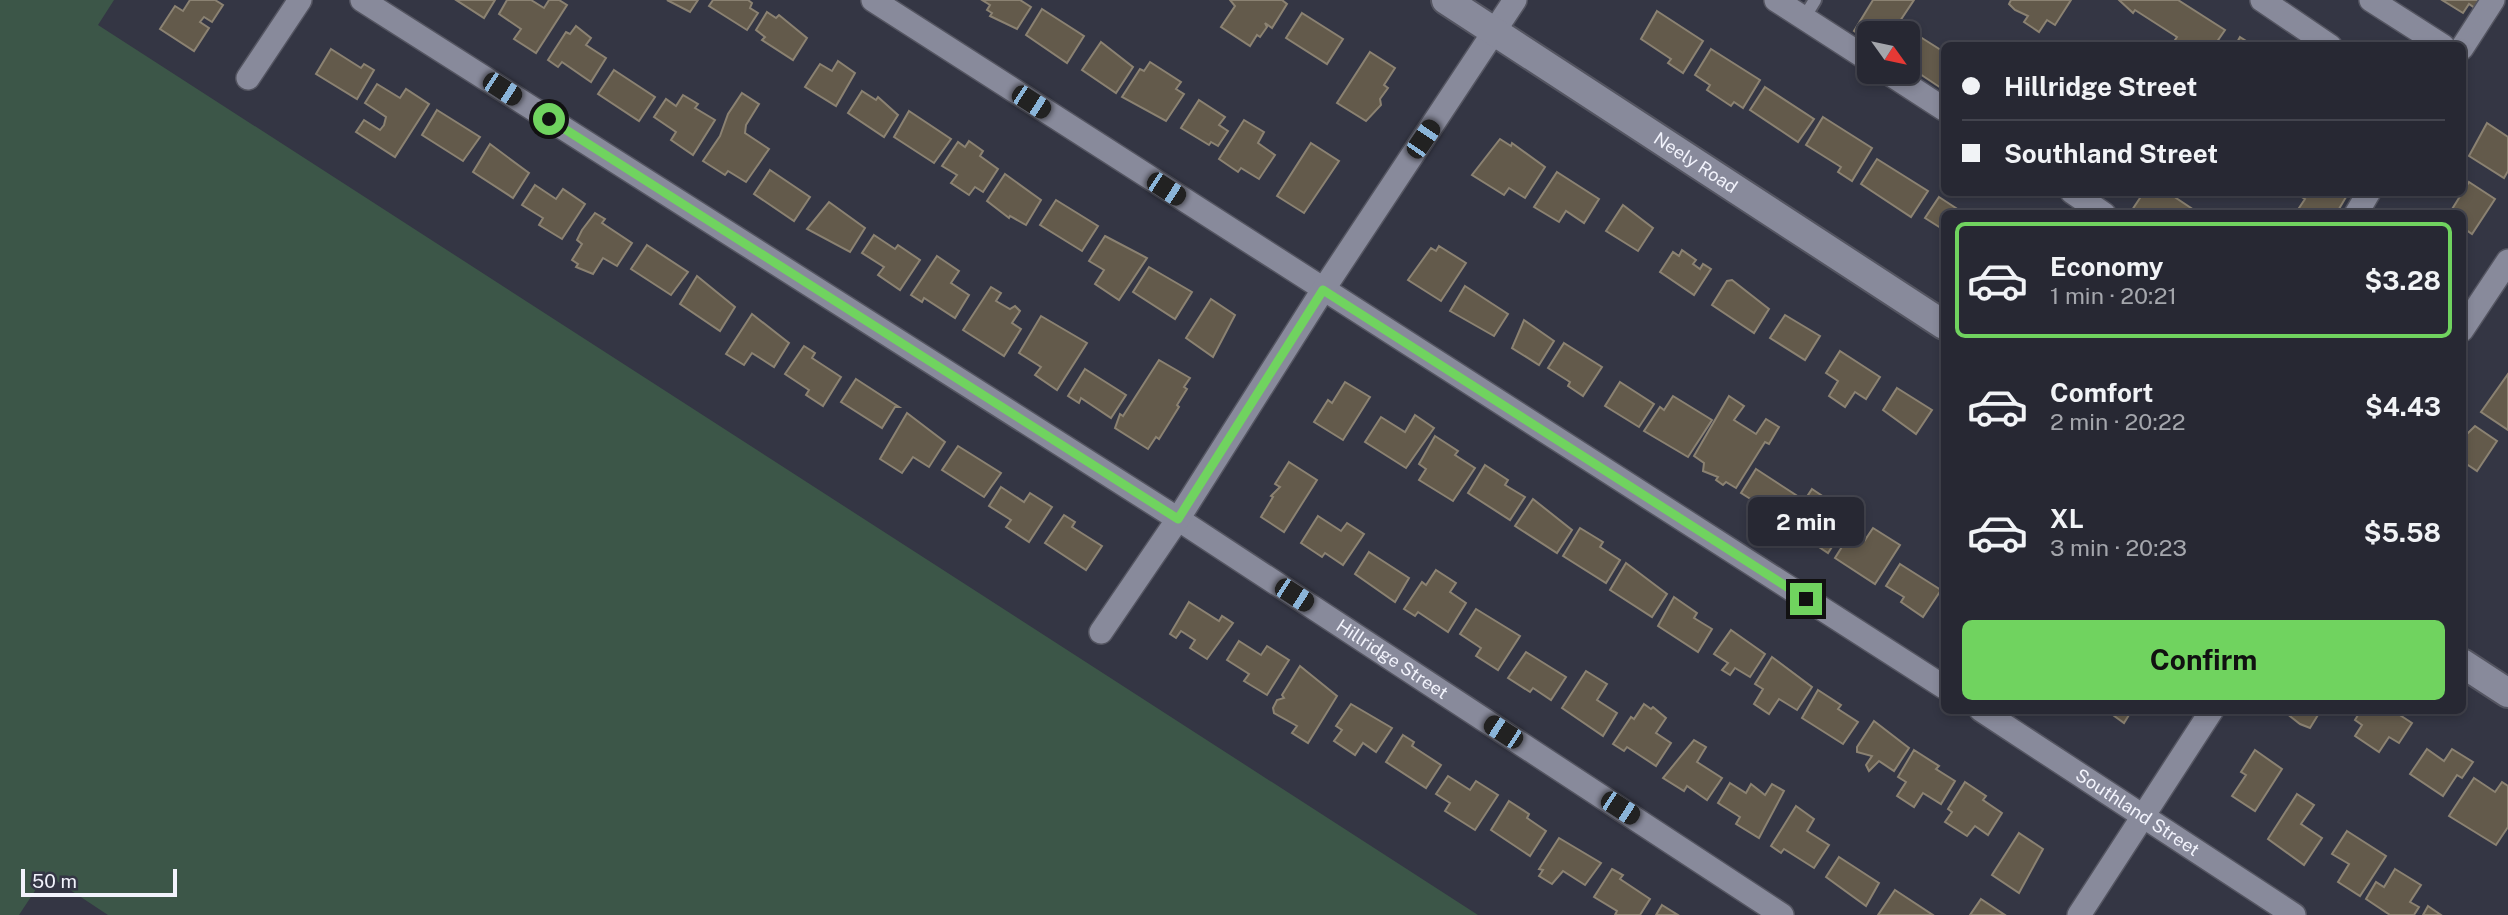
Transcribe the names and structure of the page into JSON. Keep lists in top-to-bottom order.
{
  "streets": {
    "street": ["Neely Road", "Hillridge Street", "Southland Street"]
  },
  "scale_bar": "50 m",
  "north": "bottom right",
  "page": {
    "banner": ["Hillridge Street", "Southland Street"],
    "list": [
      {
        "name": "Economy",
        "note": "1 min · 20:21",
        "value": "$3.28"
      },
      {
        "name": "Comfort",
        "note": "2 min · 20:22",
        "value": "$4.43"
      },
      {
        "name": "XL",
        "note": "3 min · 20:23",
        "value": "$5.58"
      }
    ],
    "bubble": "2 min",
    "buttons": "Confirm",
    "scale": "50 m"
  }
}
